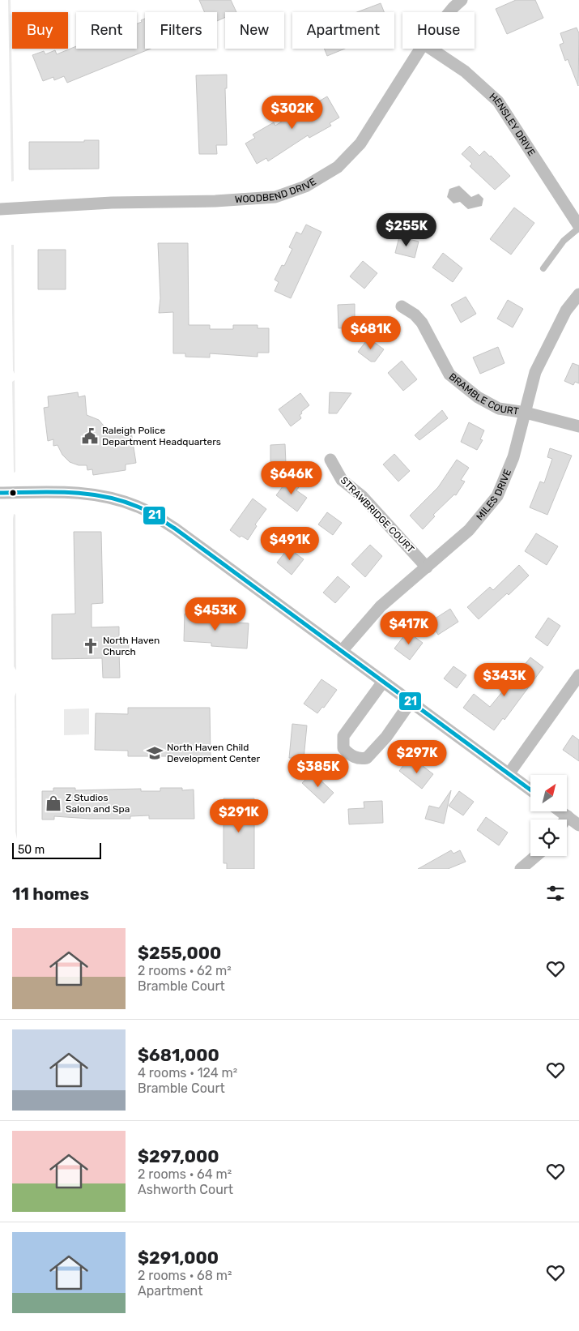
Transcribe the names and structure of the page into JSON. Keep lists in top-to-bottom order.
{
  "streets": {
    "street": [
      "HENSLEY DRIVE",
      "WOODBEND DRIVE",
      "BRAMBLE COURT",
      "MILES DRIVE",
      "STRAWBRIDGE COURT"
    ]
  },
  "crossings": [
    ["BRAMBLE COURT", "MILES DRIVE"],
    ["MILES DRIVE", "STRAWBRIDGE COURT"]
  ],
  "places": {
    "public building": ["Raleigh Police Department Headquarters"],
    "church": ["North Haven Church"],
    "school or university": ["North Haven Child Development Center"],
    "shop": ["Z Studios Salon and Spa"]
  },
  "lines": ["transit line 21"],
  "scale_bar": "50 m",
  "north": "top right",
  "page": {
    "chip": [
      "Buy",
      "Rent",
      "Filters",
      "New",
      "Apartment",
      "House"
    ],
    "price": [
      "$302K",
      "$255K",
      "$681K",
      "$646K",
      "$491K",
      "$453K",
      "$417K",
      "$343K",
      "$297K",
      "$385K",
      "$291K"
    ],
    "scale": "50 m",
    "heading": "11 homes",
    "list": [
      {
        "name": "$255,000",
        "note": "2 rooms · 62 m² · Bramble Court"
      },
      {
        "name": "$681,000",
        "note": "4 rooms · 124 m² · Bramble Court"
      },
      {
        "name": "$297,000",
        "note": "2 rooms · 64 m² · Ashworth Court"
      },
      {
        "name": "$291,000",
        "note": "2 rooms · 68 m² · Apartment"
      }
    ]
  }
}
